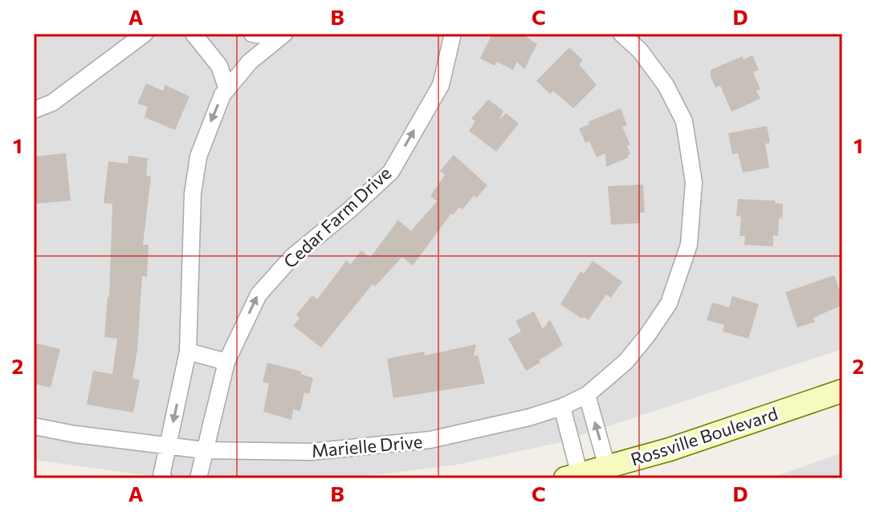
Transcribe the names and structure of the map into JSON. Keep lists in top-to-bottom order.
{
  "streets": {
    "main road": ["Rossville Boulevard"],
    "street": ["Cedar Farm Drive", "Marielle Drive"]
  },
  "crossings": [
    ["Cedar Farm Drive", "Marielle Drive"]
  ],
  "one_way": ["Cedar Farm Drive"],
  "grid": {
    "columns": [
      "A",
      "B",
      "C",
      "D"
    ],
    "rows": ["1", "2"]
  }
}
